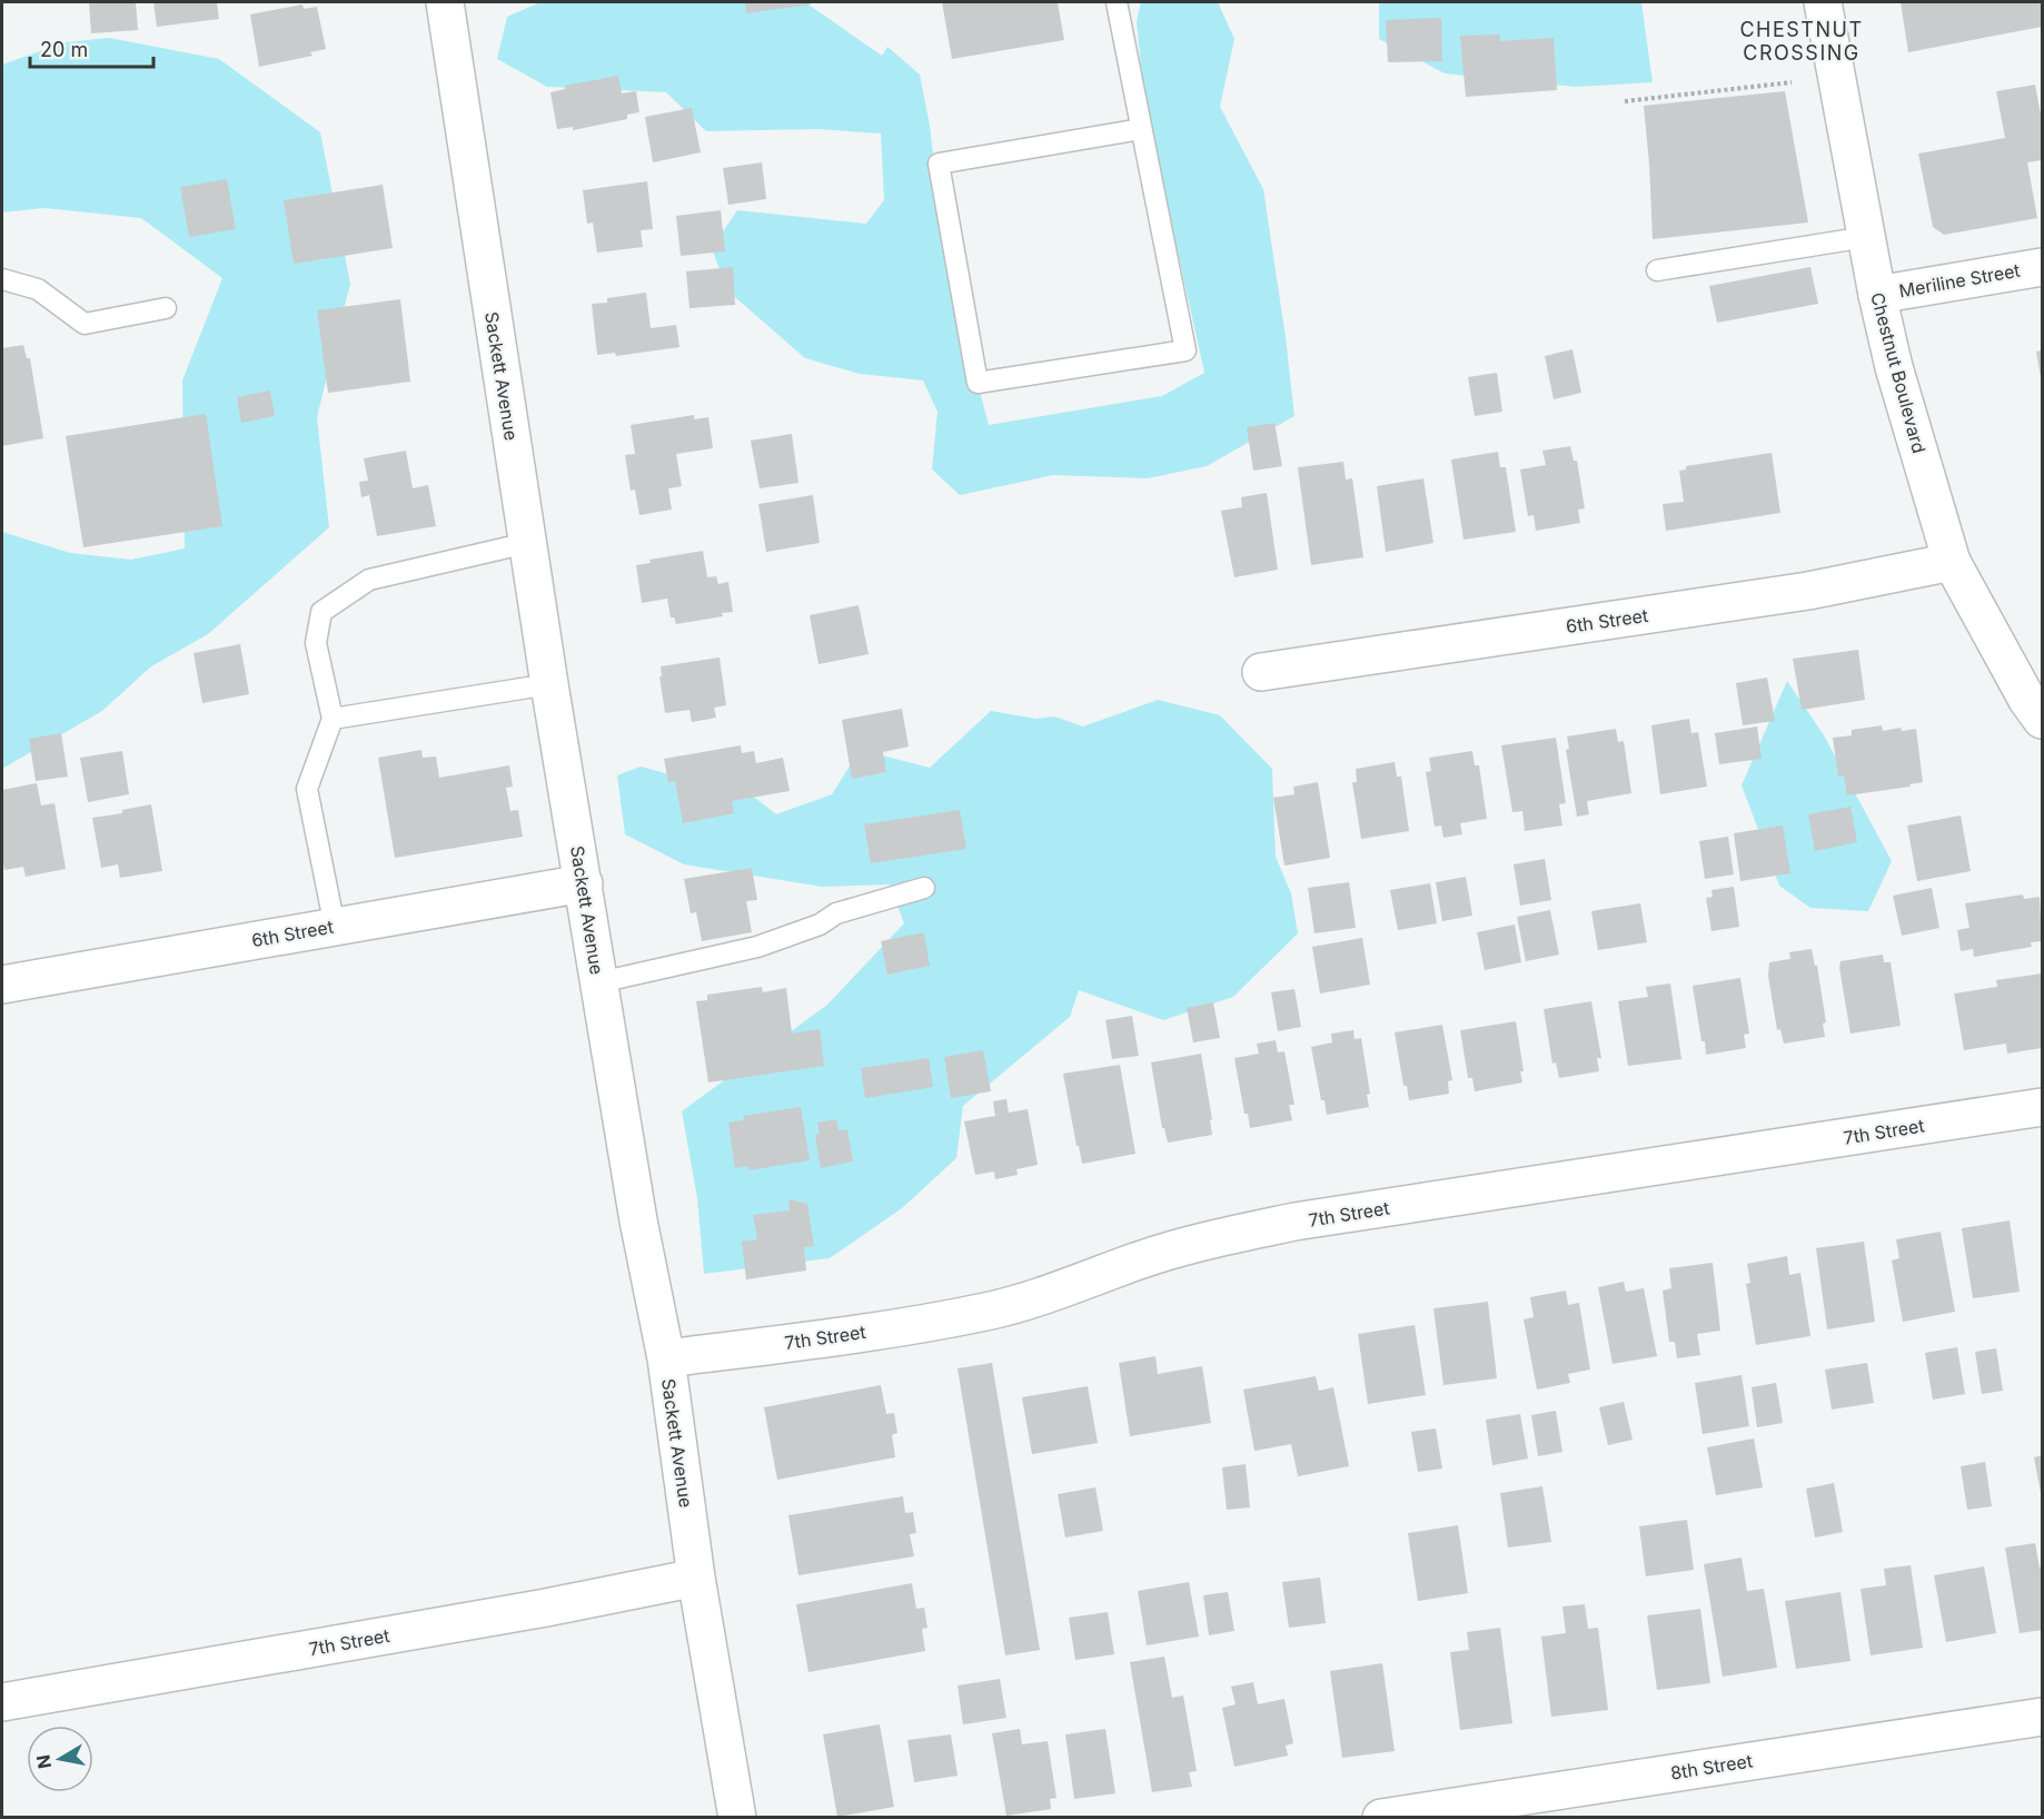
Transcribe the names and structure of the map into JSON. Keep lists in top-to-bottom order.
{
  "streets": {
    "street": [
      "Meriline Street",
      "Chestnut Boulevard",
      "Sackett Avenue",
      "6th Street",
      "7th Street",
      "8th Street"
    ]
  },
  "crossings": [
    ["Meriline Street", "Chestnut Boulevard"],
    ["Chestnut Boulevard", "6th Street"],
    ["Sackett Avenue", "6th Street"],
    ["Sackett Avenue", "7th Street"]
  ],
  "districts": ["CHESTNUT CROSSING"],
  "scale_bar": "20 m",
  "north": "left"
}
